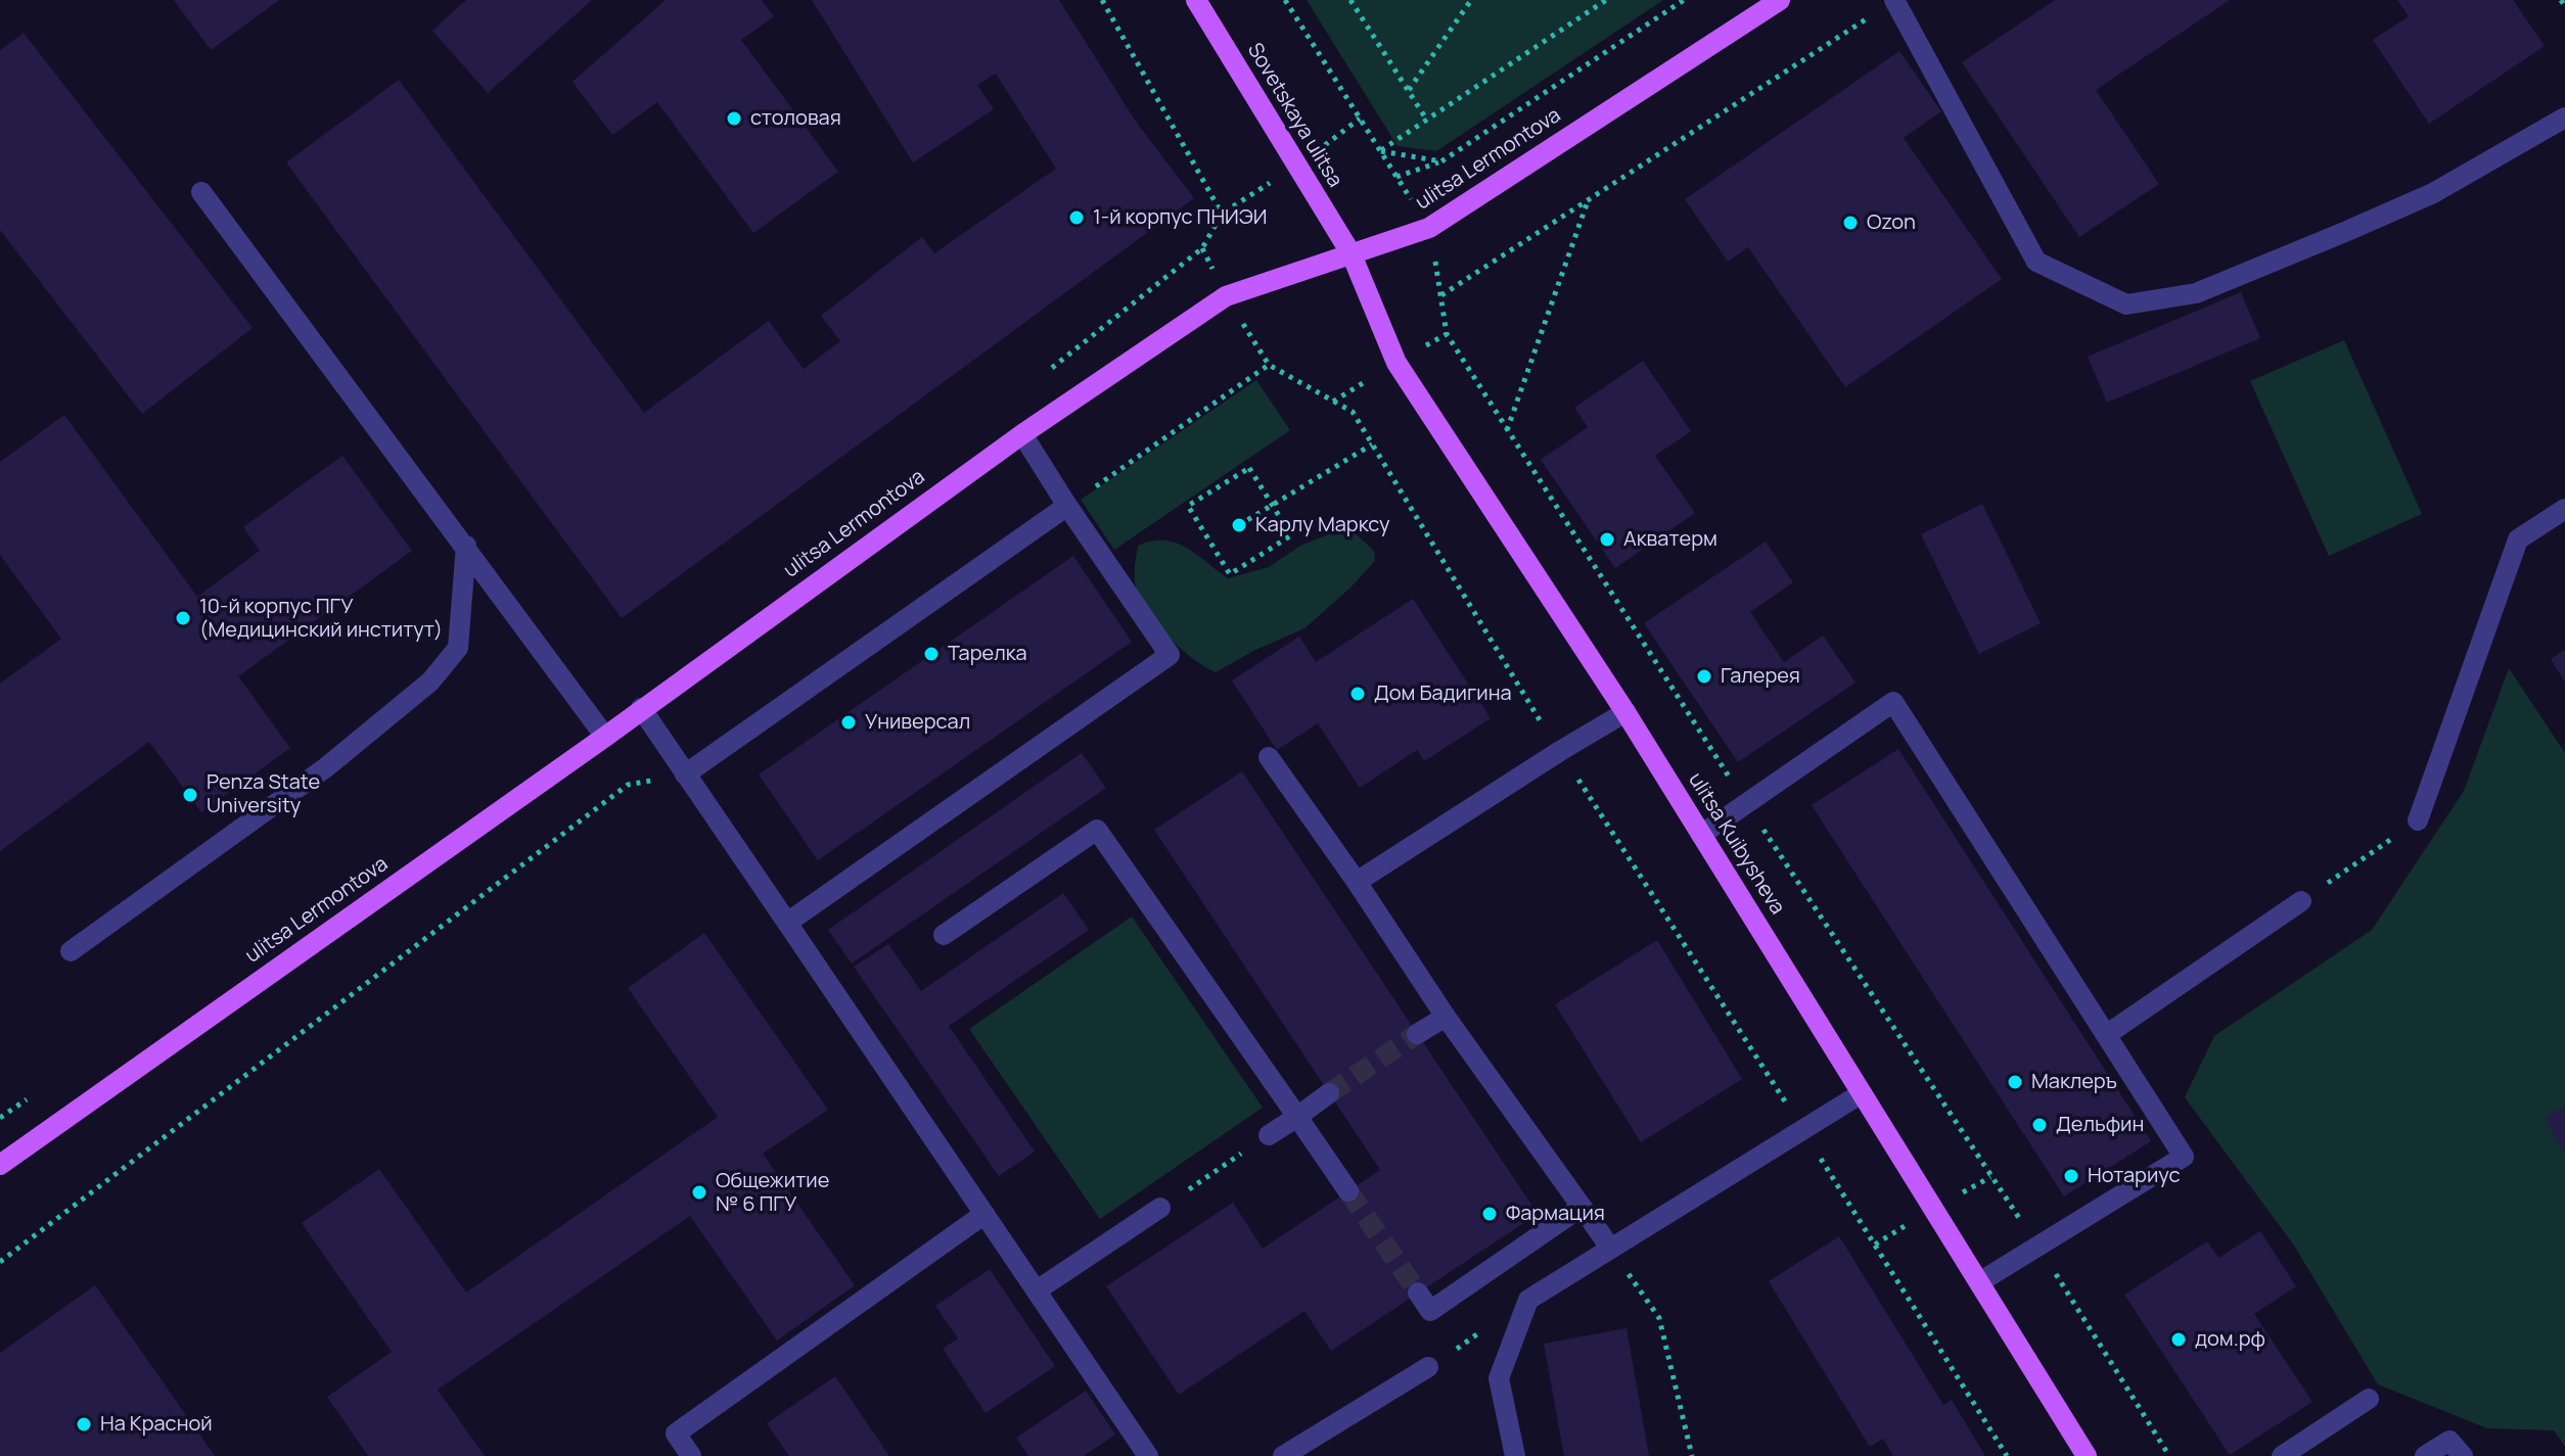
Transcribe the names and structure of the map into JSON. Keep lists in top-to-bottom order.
{
  "streets": {
    "main road": ["Sovetskaya ulitsa", "ulitsa Lermontova", "ulitsa Kuibysheva"]
  },
  "crossings": [
    ["Sovetskaya ulitsa", "ulitsa Lermontova"],
    ["Sovetskaya ulitsa", "ulitsa Kuibysheva"],
    ["ulitsa Lermontova", "ulitsa Kuibysheva"]
  ],
  "places": [
    "столовая",
    "1-й корпус ПНИЭИ",
    "Ozon",
    "Карлу Марксу",
    "Акватерм",
    "10-й корпус ПГУ (Медицинский институт)",
    "Тарелка",
    "Галерея",
    "Дом Бадигина",
    "Универсал",
    "Penza State University",
    "Маклеръ",
    "Дельфин",
    "Нотариус",
    "Общежитие № 6 ПГУ",
    "Фармация",
    "дом.рф",
    "На Красной"
  ]
}
